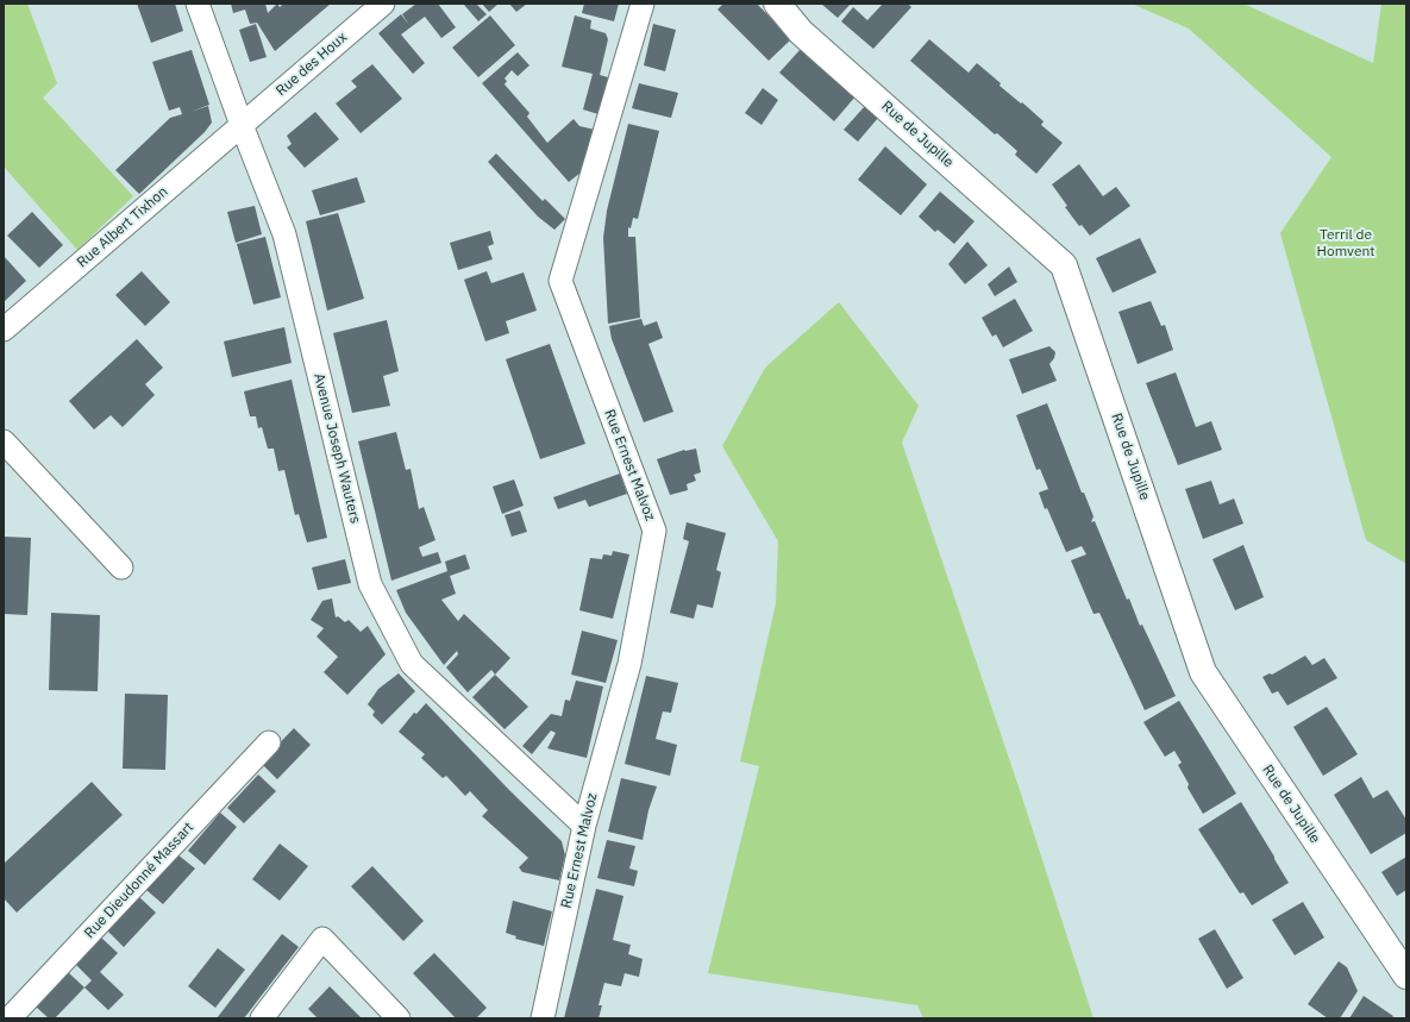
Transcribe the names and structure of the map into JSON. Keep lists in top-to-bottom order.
{
  "streets": {
    "street": [
      "Rue des Houx",
      "Rue de Jupille",
      "Rue Albert Tixhon",
      "Avenue Joseph Wauters",
      "Rue Ernest Malvoz",
      "Rue Dieudonné Massart"
    ]
  },
  "crossings": [
    ["Rue des Houx", "Rue Albert Tixhon"],
    ["Rue des Houx", "Avenue Joseph Wauters"],
    ["Rue Albert Tixhon", "Avenue Joseph Wauters"],
    ["Avenue Joseph Wauters", "Rue Ernest Malvoz"]
  ],
  "parks": ["Terril de Homvent"]
}
